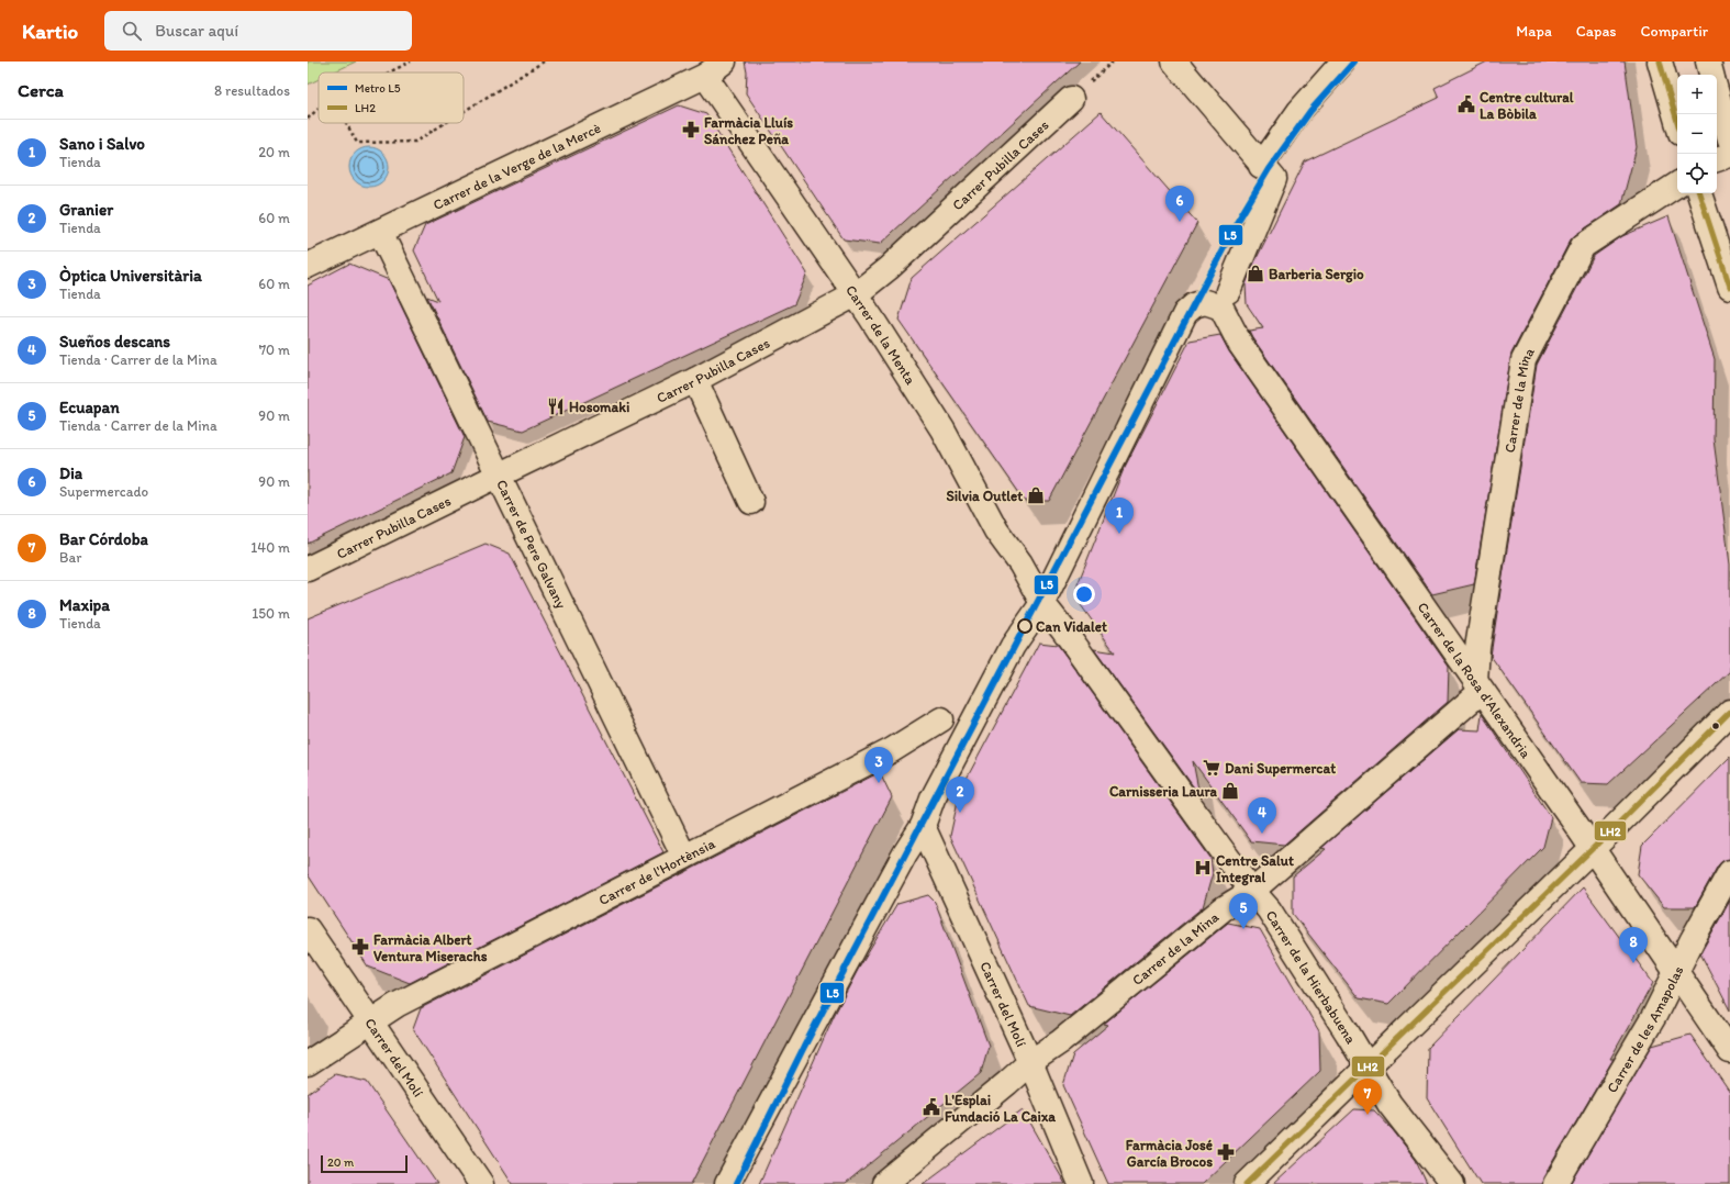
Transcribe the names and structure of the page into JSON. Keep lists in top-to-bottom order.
{
  "streets": {
    "street": [
      "Carrer Pubilla Cases",
      "Carrer de la Verge de la Mercè",
      "Carrer de la Menta",
      "Carrer de la Mina",
      "Carrer de Pere Galvany",
      "Carrer de la Rosa d'Alexandria",
      "Carrer de l'Hortènsia",
      "Carrer de la Hierbabuena",
      "Carrer del Molí",
      "Carrer de les Amapolas"
    ]
  },
  "crossings": [
    ["Carrer Pubilla Cases", "Carrer de la Menta"],
    ["Carrer Pubilla Cases", "Carrer de Pere Galvany"],
    ["Carrer de la Verge de la Mercè", "Carrer de la Menta"],
    ["Carrer de la Verge de la Mercè", "Carrer de Pere Galvany"],
    ["Carrer de la Menta", "Carrer de la Hierbabuena"],
    ["Carrer de la Mina", "Carrer de la Rosa d'Alexandria"],
    ["Carrer de la Mina", "Carrer de la Hierbabuena"],
    ["Carrer de la Mina", "Carrer del Molí"],
    ["Carrer de Pere Galvany", "Carrer de l'Hortènsia"],
    ["Carrer de la Rosa d'Alexandria", "Carrer de les Amapolas"],
    ["Carrer de l'Hortènsia", "Carrer del Molí"]
  ],
  "places": {
    "public building": ["Centre cultural La Bòbila", "L'Esplai Fundació La Caixa"],
    "pharmacy": ["Farmàcia Lluís Sánchez Peña", "Farmàcia Albert Ventura Miserachs", "Farmàcia José García Brocos"],
    "shop": ["Barberia Sergio", "Silvia Outlet", "Carnisseria Laura"],
    "restaurant": ["Hosomaki"],
    "other": ["Can Vidalet"],
    "supermarket": ["Dani Supermercat"],
    "hospital": ["Centre Salut Integral"]
  },
  "lines": ["metro line L5", "transit line LH2"],
  "legend": ["Metro L5", "LH2"],
  "scale_bar": "20 m",
  "page": {
    "header": "Kartio",
    "search": "Buscar aquí",
    "nav": ["Mapa", "Capas", "Compartir"],
    "heading": ["Cerca", "8 resultados"],
    "map_buttons": ["+", "−"],
    "list": [
      {
        "mark": "1",
        "name": "Sano i Salvo",
        "note": "Tienda",
        "value": "20 m"
      },
      {
        "mark": "2",
        "name": "Granier",
        "note": "Tienda",
        "value": "60 m"
      },
      {
        "mark": "3",
        "name": "Òptica Universitària",
        "note": "Tienda",
        "value": "60 m"
      },
      {
        "mark": "4",
        "name": "Sueños descans",
        "note": "Tienda · Carrer de la Mina",
        "value": "70 m"
      },
      {
        "mark": "5",
        "name": "Ecuapan",
        "note": "Tienda · Carrer de la Mina",
        "value": "90 m"
      },
      {
        "mark": "6",
        "name": "Dia",
        "note": "Supermercado",
        "value": "90 m"
      },
      {
        "mark": "7",
        "name": "Bar Córdoba",
        "note": "Bar",
        "value": "140 m"
      },
      {
        "mark": "8",
        "name": "Maxipa",
        "note": "Tienda",
        "value": "150 m"
      }
    ],
    "pins": [
      "6",
      "1",
      "3",
      "2",
      "4",
      "5",
      "8",
      "7"
    ],
    "scale": "20 m"
  }
}
